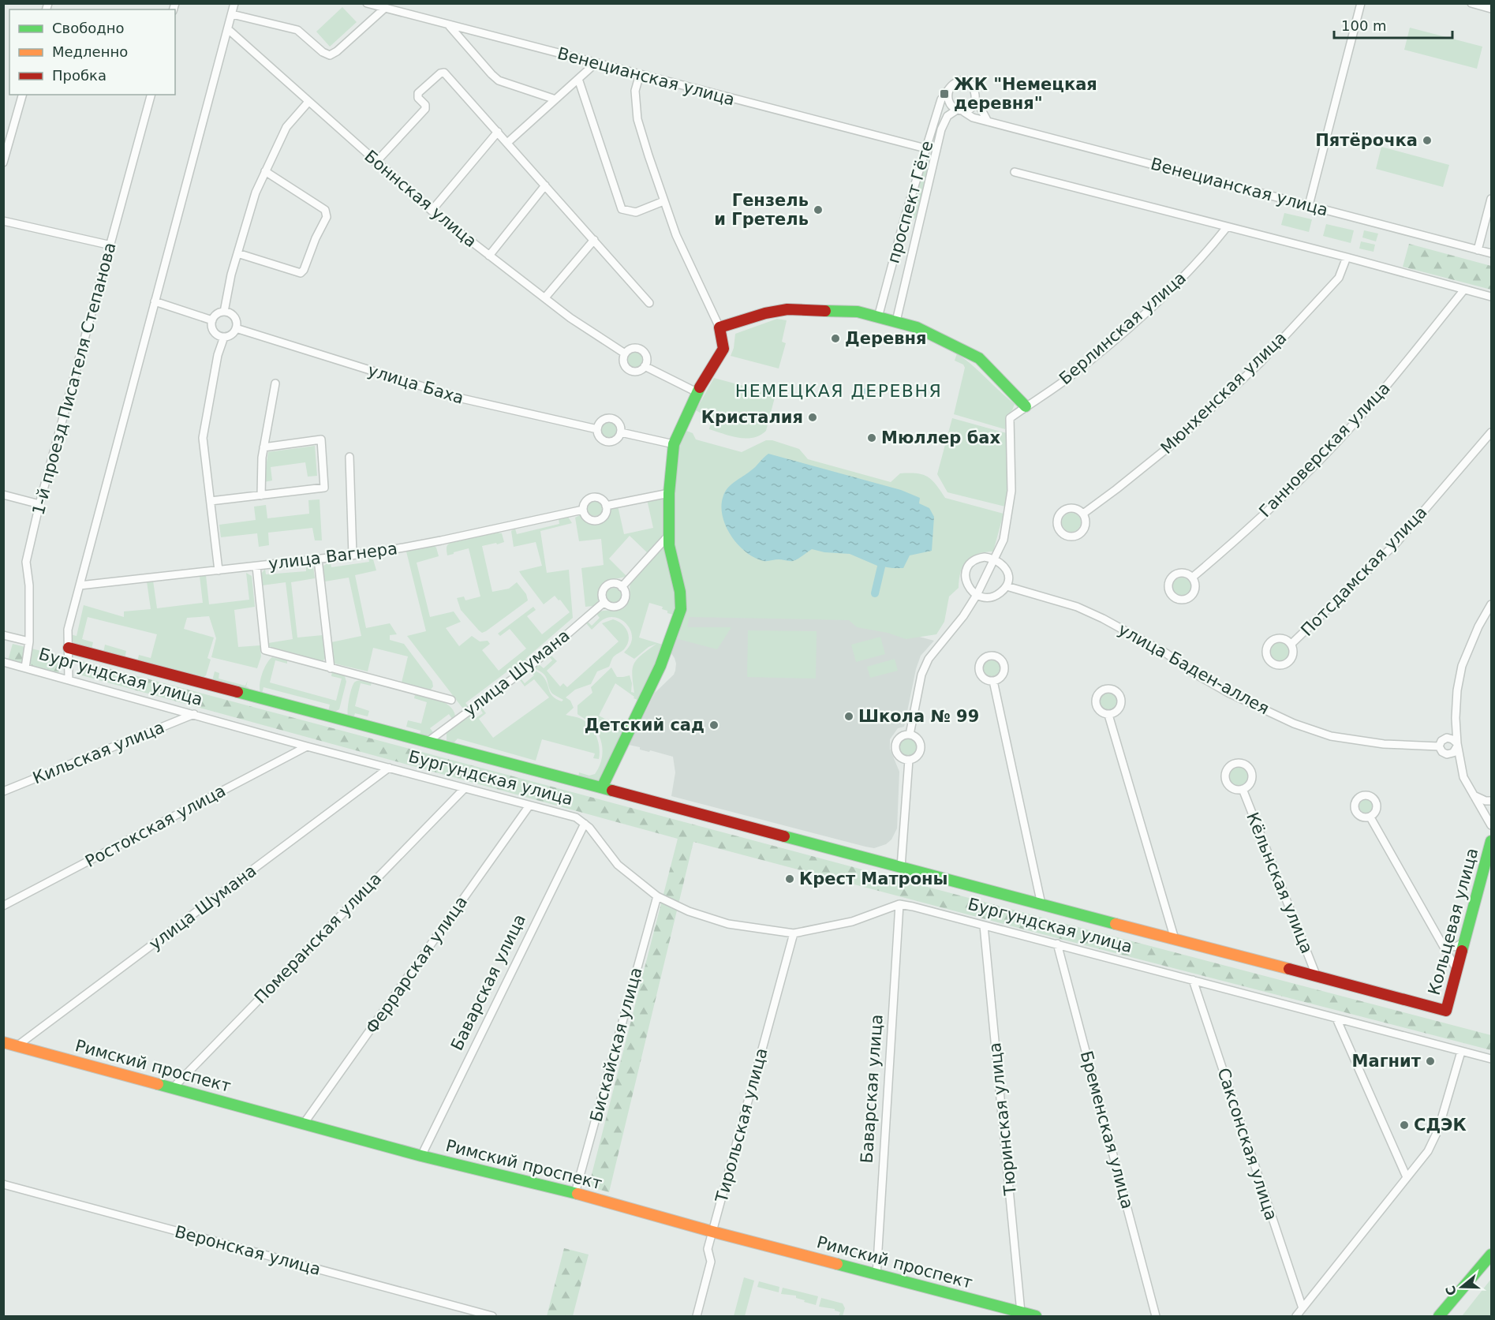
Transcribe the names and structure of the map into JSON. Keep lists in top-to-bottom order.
{
  "streets": {
    "street": [
      "Венецианская улица",
      "Боннская улица",
      "проспект Гёте",
      "Берлинская улица",
      "1-й проезд Писателя Степанова",
      "улица Баха",
      "Мюнхенская улица",
      "Ганноверская улица",
      "улица Вагнера",
      "Потсдамская улица",
      "улица Баден-аллея",
      "улица Шумана",
      "Бургундская улица",
      "Кильская улица",
      "Ростокская улица",
      "Кёльнская улица",
      "Кольцевая улица",
      "Померанская улица",
      "Феррарская улица",
      "Баварская улица",
      "Бискайская улица",
      "Римский проспект",
      "Тюринская улица",
      "Тирольская улица",
      "Бременская улица",
      "Саксонская улица",
      "Веронская улица"
    ]
  },
  "crossings": [
    ["Венецианская улица", "проспект Гёте"],
    ["1-й проезд Писателя Степанова", "Бургундская улица"],
    ["улица Шумана", "Бургундская улица"],
    ["улица Шумана", "Римский проспект"],
    ["Бургундская улица", "Кильская улица"],
    ["Бургундская улица", "Ростокская улица"],
    ["Бургундская улица", "Кёльнская улица"],
    ["Бургундская улица", "Кольцевая улица"],
    ["Бургундская улица", "Померанская улица"],
    ["Бургундская улица", "Феррарская улица"],
    ["Бургундская улица", "Баварская улица"],
    ["Бургундская улица", "Бискайская улица"],
    ["Бургундская улица", "Тюринская улица"],
    ["Бургундская улица", "Тирольская улица"],
    ["Бургундская улица", "Бременская улица"],
    ["Бургундская улица", "Саксонская улица"],
    ["Померанская улица", "Римский проспект"],
    ["Феррарская улица", "Римский проспект"],
    ["Баварская улица", "Римский проспект"],
    ["Бискайская улица", "Римский проспект"],
    ["Римский проспект", "Тюринская улица"],
    ["Римский проспект", "Тирольская улица"]
  ],
  "districts": ["НЕМЕЦКАЯ ДЕРЕВНЯ"],
  "places": {
    "transit": ["ЖК \"Немецкая деревня\""],
    "other": [
      "Пятёрочка",
      "Гензель и Гретель",
      "Деревня",
      "Кристалия",
      "Мюллер бах",
      "Школа № 99",
      "Детский сад",
      "Крест Матроны",
      "Магнит",
      "СДЭК"
    ]
  },
  "legend": ["Свободно", "Медленно", "Пробка"],
  "scale_bar": "100 m",
  "north": "left"
}
